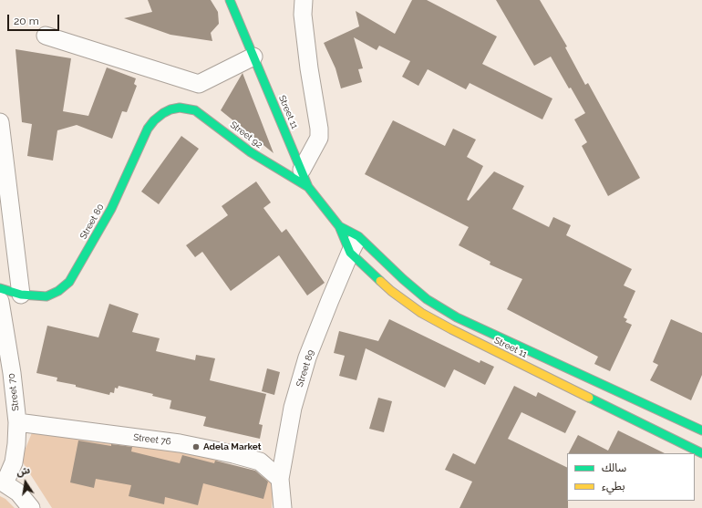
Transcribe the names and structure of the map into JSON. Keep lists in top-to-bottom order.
{
  "streets": {
    "street": [
      "Street 11",
      "Street 92",
      "Street 80",
      "Street 89",
      "Street 70",
      "Street 76"
    ]
  },
  "crossings": [
    ["Street 11", "Street 92"],
    ["Street 11", "Street 89"],
    ["Street 92", "Street 80"],
    ["Street 89", "Street 76"],
    ["Street 70", "Street 76"]
  ],
  "places": ["Adela Market"],
  "legend": ["سالك", "بطيء"],
  "scale_bar": "20 m",
  "north": "top"
}
